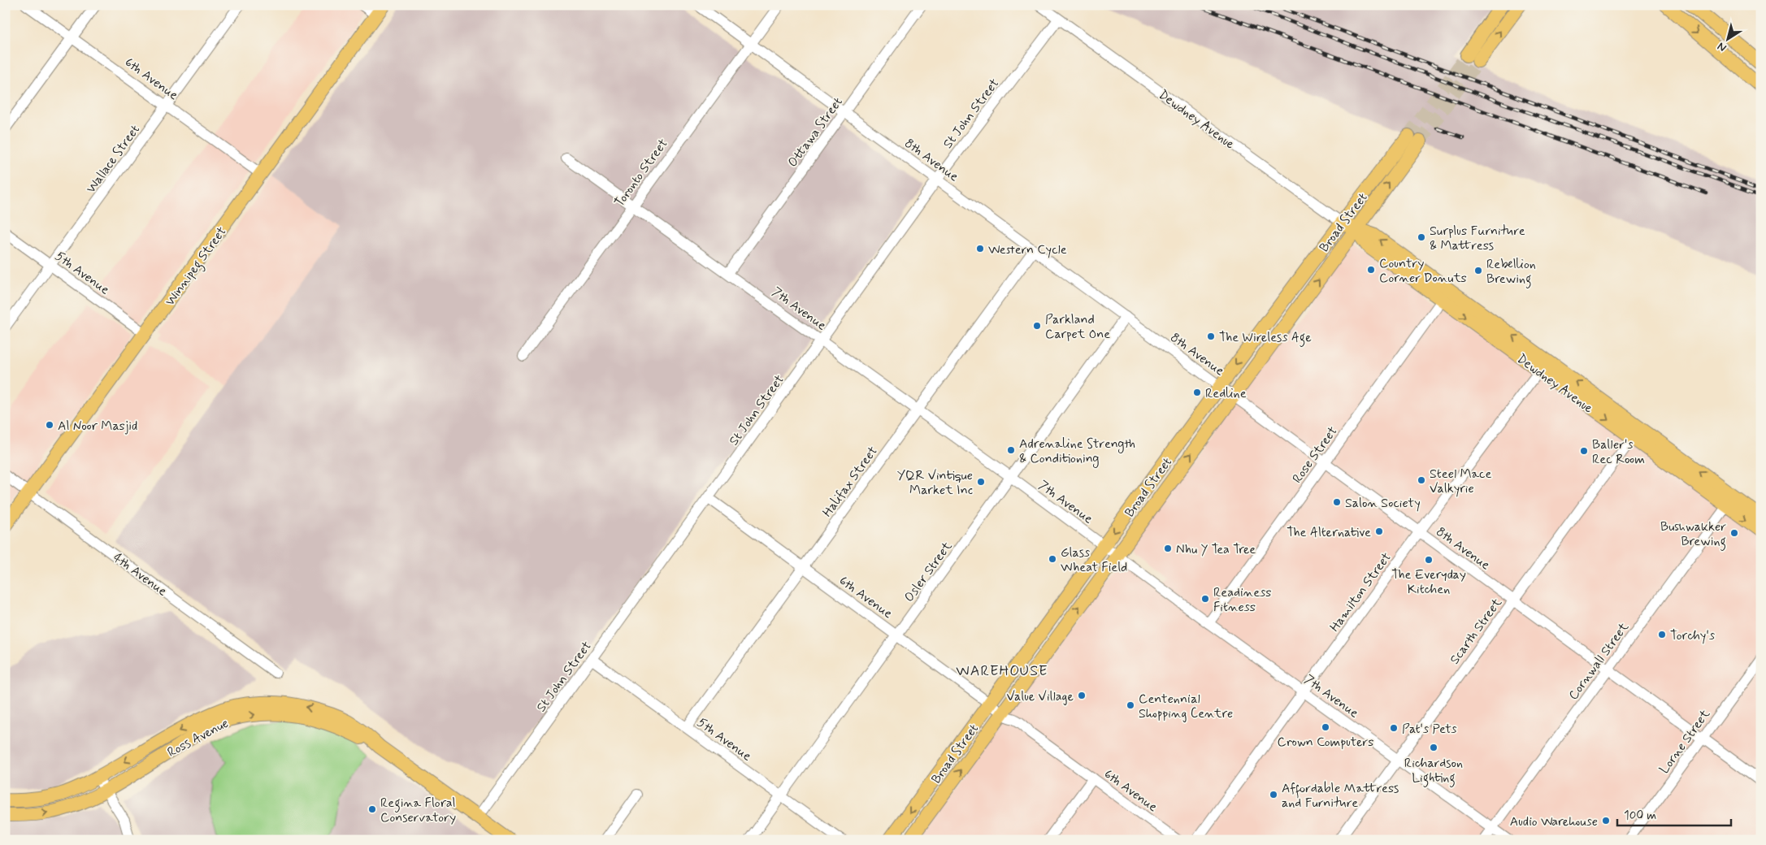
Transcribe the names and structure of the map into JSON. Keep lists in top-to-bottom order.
{
  "streets": {
    "main road": [
      "Dewdney Avenue",
      "Broad Street",
      "Winnipeg Street",
      "Ross Avenue"
    ],
    "street": [
      "6th Avenue",
      "St John Street",
      "Ottawa Street",
      "Wallace Street",
      "8th Avenue",
      "Toronto Street",
      "5th Avenue",
      "7th Avenue",
      "Rose Street",
      "Halifax Street",
      "Osler Street",
      "4th Avenue",
      "Hamilton Street",
      "Scarth Street",
      "Cornwall Street",
      "Lorne Street"
    ]
  },
  "crossings": [
    ["6th Avenue", "St John Street"],
    ["6th Avenue", "Wallace Street"],
    ["6th Avenue", "Broad Street"],
    ["6th Avenue", "Winnipeg Street"],
    ["6th Avenue", "Halifax Street"],
    ["6th Avenue", "Osler Street"],
    ["St John Street", "Dewdney Avenue"],
    ["St John Street", "8th Avenue"],
    ["St John Street", "5th Avenue"],
    ["St John Street", "7th Avenue"],
    ["Dewdney Avenue", "Broad Street"],
    ["Dewdney Avenue", "Rose Street"],
    ["Dewdney Avenue", "Hamilton Street"],
    ["Dewdney Avenue", "Scarth Street"],
    ["Dewdney Avenue", "Cornwall Street"],
    ["Ottawa Street", "8th Avenue"],
    ["Ottawa Street", "7th Avenue"],
    ["Wallace Street", "5th Avenue"],
    ["8th Avenue", "Toronto Street"],
    ["8th Avenue", "Broad Street"],
    ["8th Avenue", "Rose Street"],
    ["8th Avenue", "Halifax Street"],
    ["8th Avenue", "Osler Street"],
    ["8th Avenue", "Hamilton Street"],
    ["8th Avenue", "Scarth Street"],
    ["8th Avenue", "Cornwall Street"],
    ["8th Avenue", "Lorne Street"],
    ["Toronto Street", "7th Avenue"],
    ["Broad Street", "7th Avenue"],
    ["Winnipeg Street", "5th Avenue"],
    ["Winnipeg Street", "4th Avenue"],
    ["5th Avenue", "Halifax Street"],
    ["5th Avenue", "Osler Street"],
    ["7th Avenue", "Rose Street"],
    ["7th Avenue", "Halifax Street"],
    ["7th Avenue", "Osler Street"],
    ["7th Avenue", "Hamilton Street"],
    ["7th Avenue", "Scarth Street"],
    ["7th Avenue", "Cornwall Street"]
  ],
  "districts": ["WAREHOUSE"],
  "places": [
    "Surplus Furniture & Mattress",
    "Western Cycle",
    "Country Corner Donuts",
    "Rebellion Brewing",
    "Parkland Carpet One",
    "The Wireless Age",
    "Redline",
    "Al Noor Masjid",
    "Adrenaline Strength & Conditioning",
    "Baller's Rec Room",
    "Steel Mace Valkyrie",
    "YQR Vintique Market Inc",
    "Salon Society",
    "The Alternative",
    "Bushwakker Brewing",
    "Nhu Y Tea Tree",
    "Glass Wheat Field",
    "The Everyday Kitchen",
    "Readiness Fitness",
    "Torchy's",
    "Value Village",
    "Centennial Shopping Centre",
    "Crown Computers",
    "Pat's Pets",
    "Richardson Lighting",
    "Affordable Mattress and Furniture",
    "Regina Floral Conservatory",
    "Audio Warehouse"
  ],
  "scale_bar": "100 m",
  "north": "bottom left"
}
